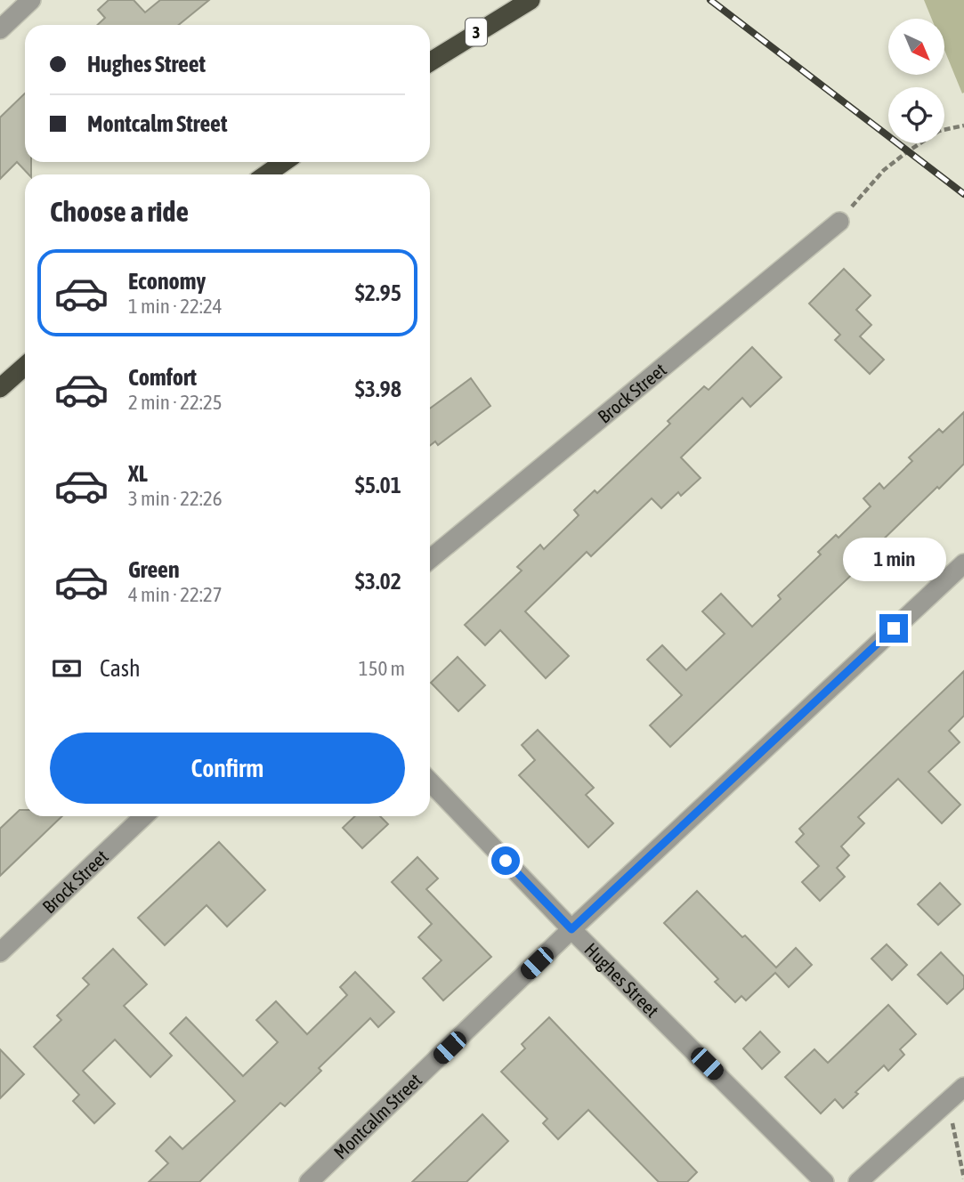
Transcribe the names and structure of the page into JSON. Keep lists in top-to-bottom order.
{
  "streets": {
    "highway": ["3"],
    "street": ["Brock Street", "Hughes Street", "Montcalm Street"]
  },
  "crossings": [
    ["Hughes Street", "Montcalm Street"]
  ],
  "north": "bottom right",
  "page": {
    "banner": ["Hughes Street", "Montcalm Street"],
    "heading": "Choose a ride",
    "list": [
      {
        "name": "Economy",
        "note": "1 min · 22:24",
        "value": "$2.95"
      },
      {
        "name": "Comfort",
        "note": "2 min · 22:25",
        "value": "$3.98"
      },
      {
        "name": "XL",
        "note": "3 min · 22:26",
        "value": "$5.01"
      },
      {
        "name": "Green",
        "note": "4 min · 22:27",
        "value": "$3.02"
      }
    ],
    "bubble": "1 min",
    "pay": ["Cash", "150 m"],
    "buttons": "Confirm"
  }
}
